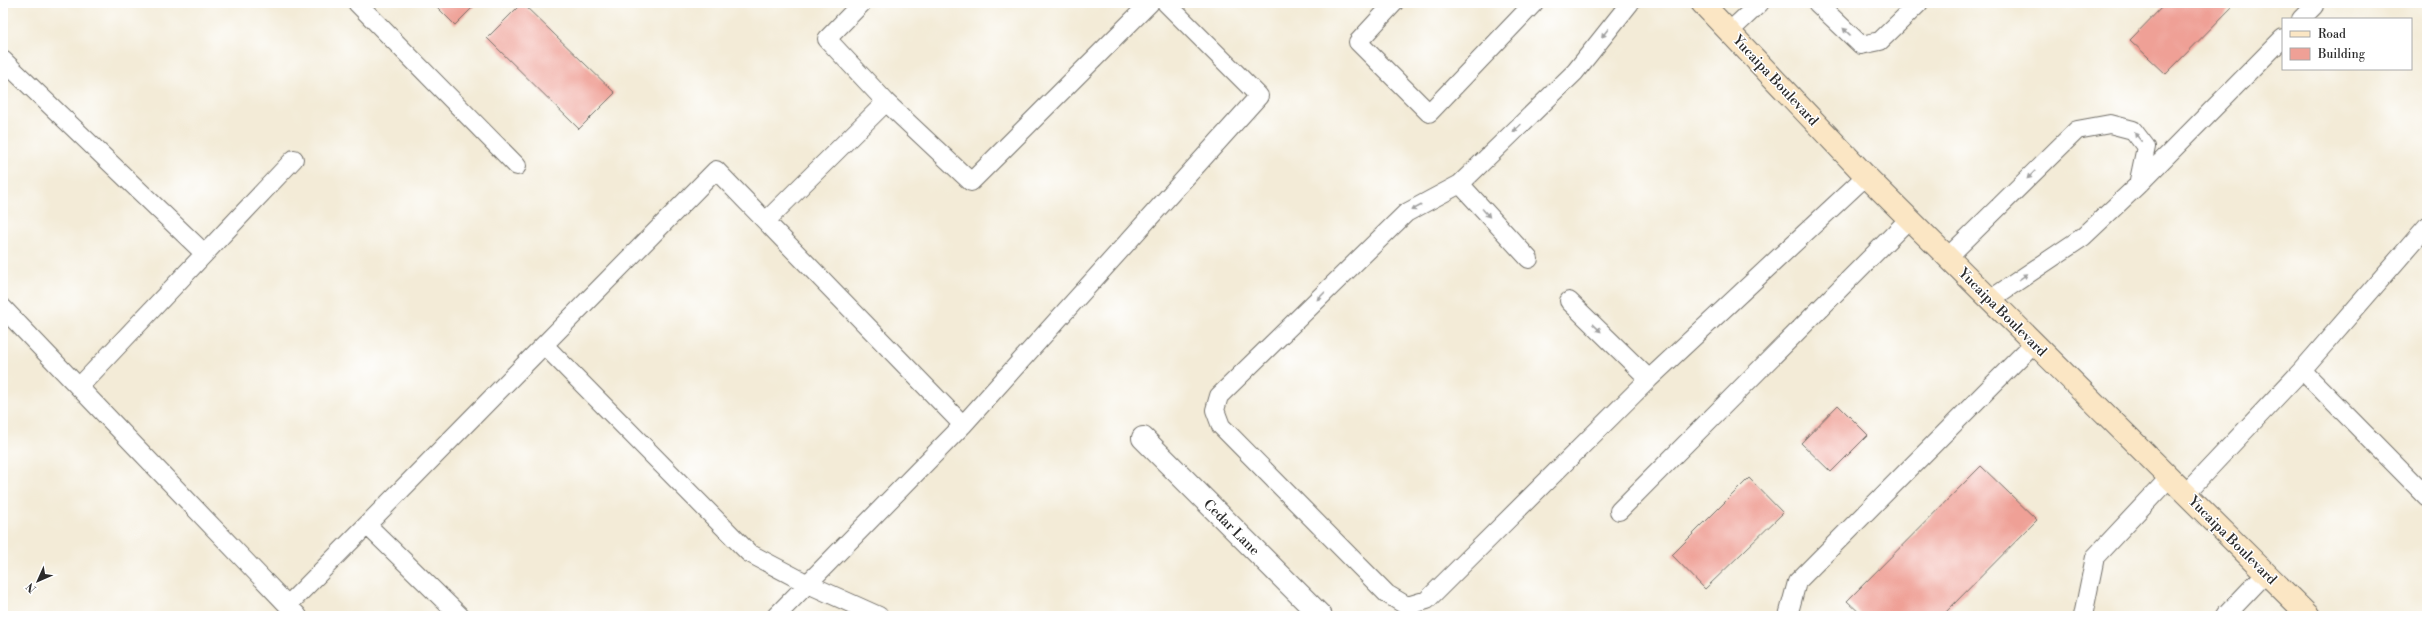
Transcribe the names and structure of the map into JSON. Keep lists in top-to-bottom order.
{
  "streets": {
    "main road": ["Yucaipa Boulevard"],
    "street": ["Cedar Lane"]
  },
  "legend": ["Road", "Building"],
  "north": "bottom left"
}
